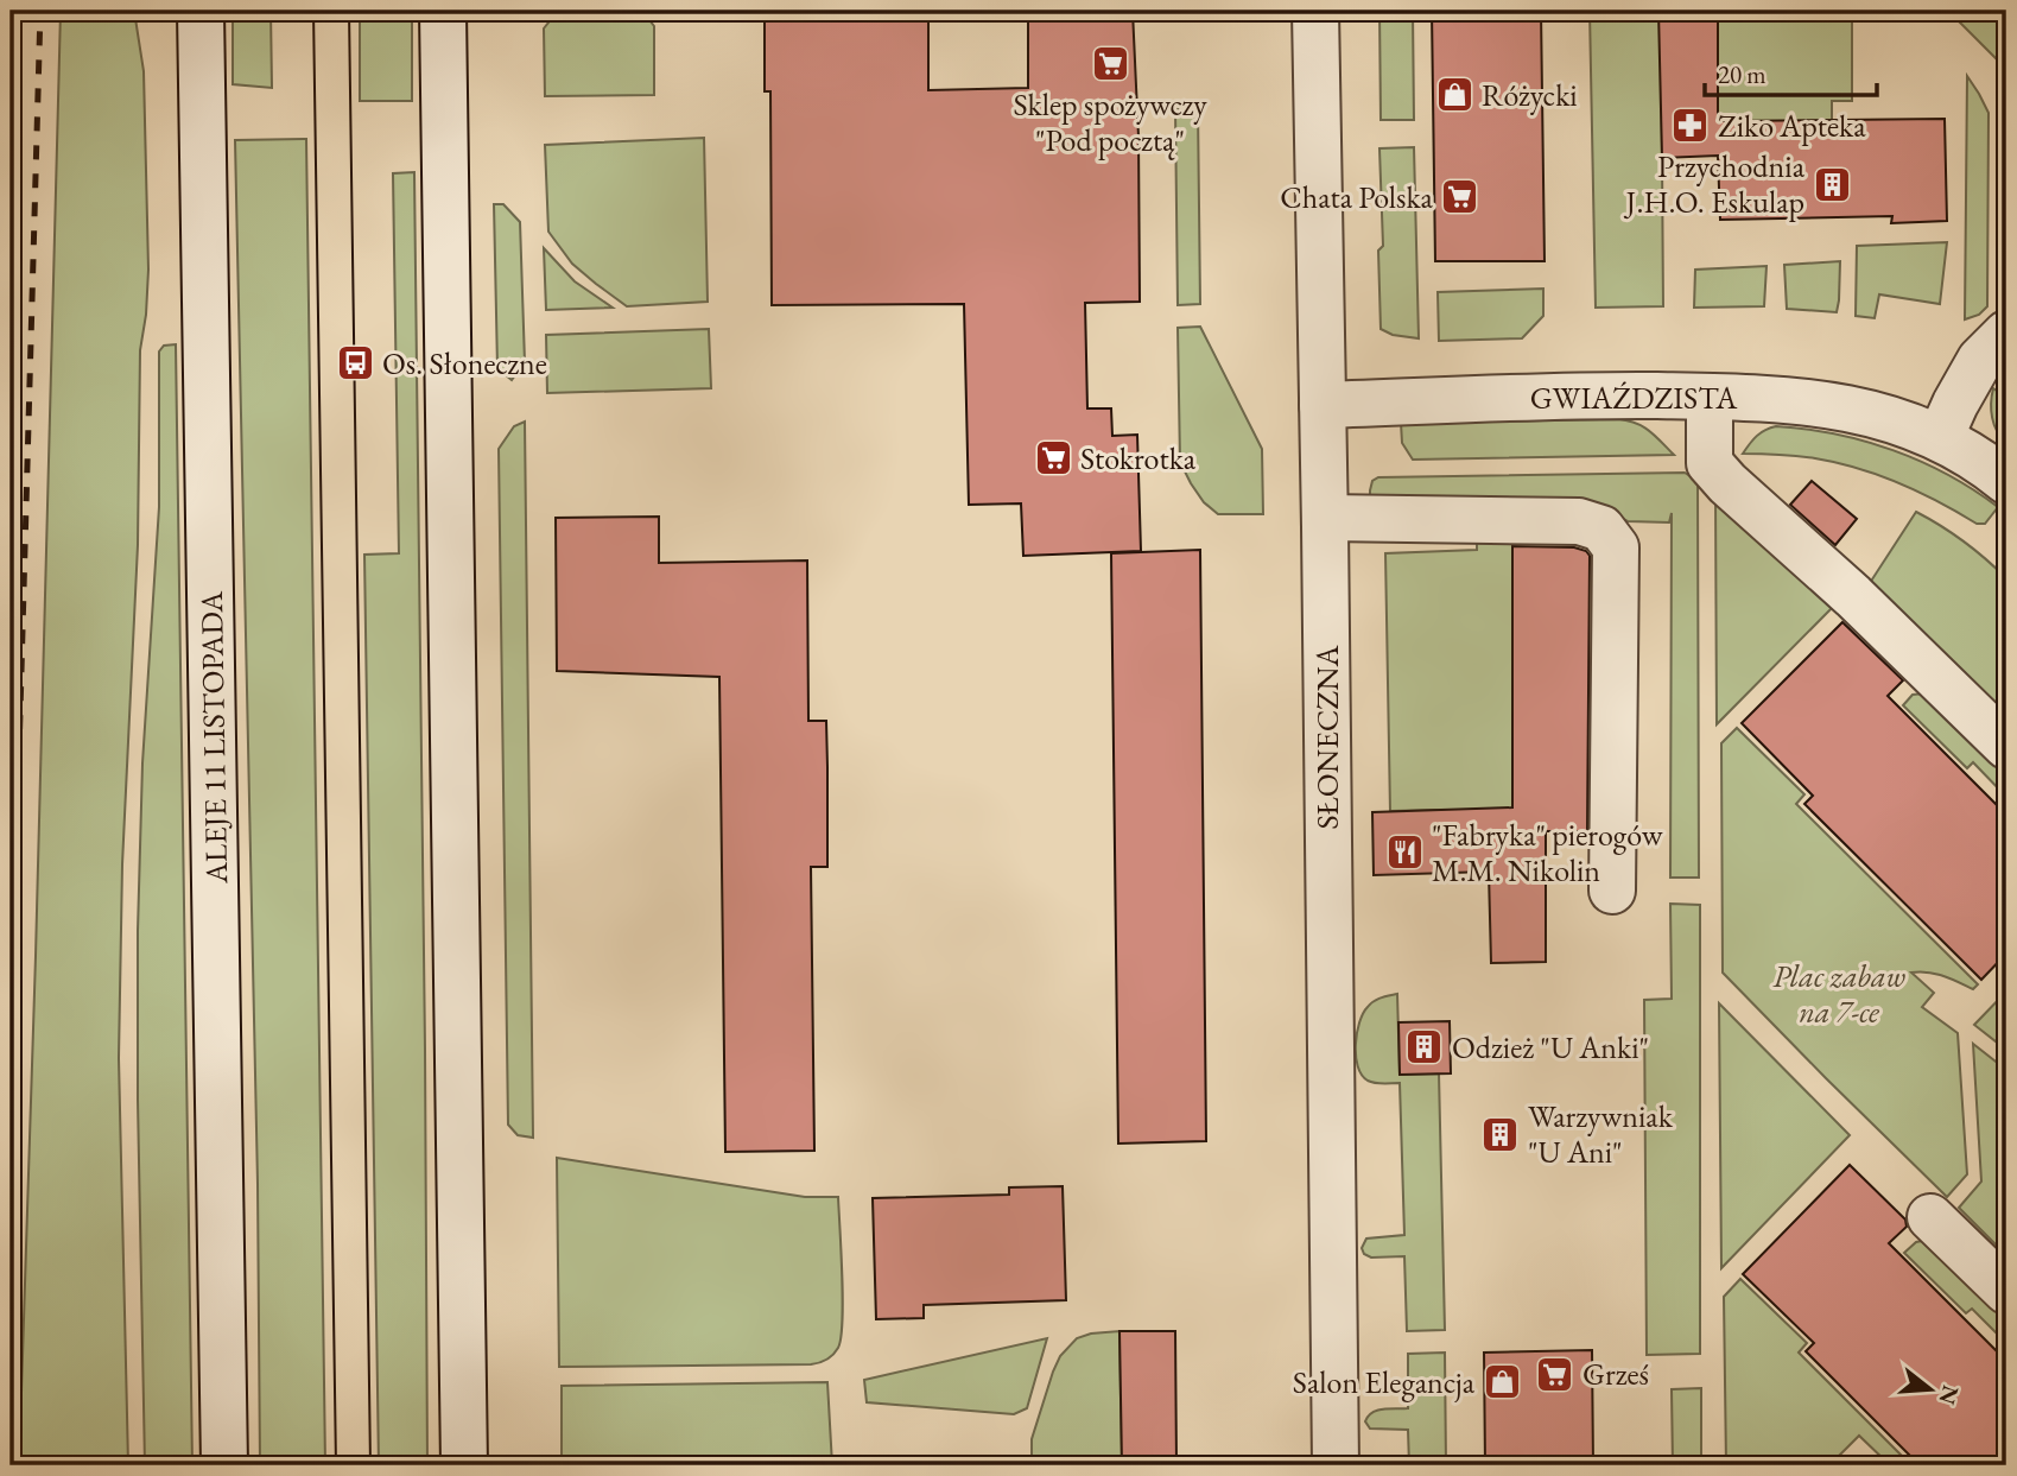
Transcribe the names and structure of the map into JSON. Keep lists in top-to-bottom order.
{
  "streets": {
    "street": ["GWIAŹDZISTA", "ALEJE 11 LISTOPADA", "SŁONECZNA"]
  },
  "crossings": [
    ["GWIAŹDZISTA", "SŁONECZNA"]
  ],
  "parks": ["Plac zabaw na 7-ce"],
  "places": {
    "supermarket": [
      "Sklep spożywczy \"Pod pocztą\"",
      "Chata Polska",
      "Stokrotka",
      "Grześ"
    ],
    "shop": ["Różycki", "Salon Elegancja"],
    "pharmacy": ["Ziko Apteka"],
    "building": ["Przychodnia J.H.O. Eskulap", "Odzież \"U Anki\"", "Warzywniak \"U Ani\""],
    "bus stop": ["Os. Słoneczne"],
    "restaurant": ["\"Fabryka\" pierogów M.M. Nikolin"]
  },
  "scale_bar": "20 m",
  "north": "right"
}
